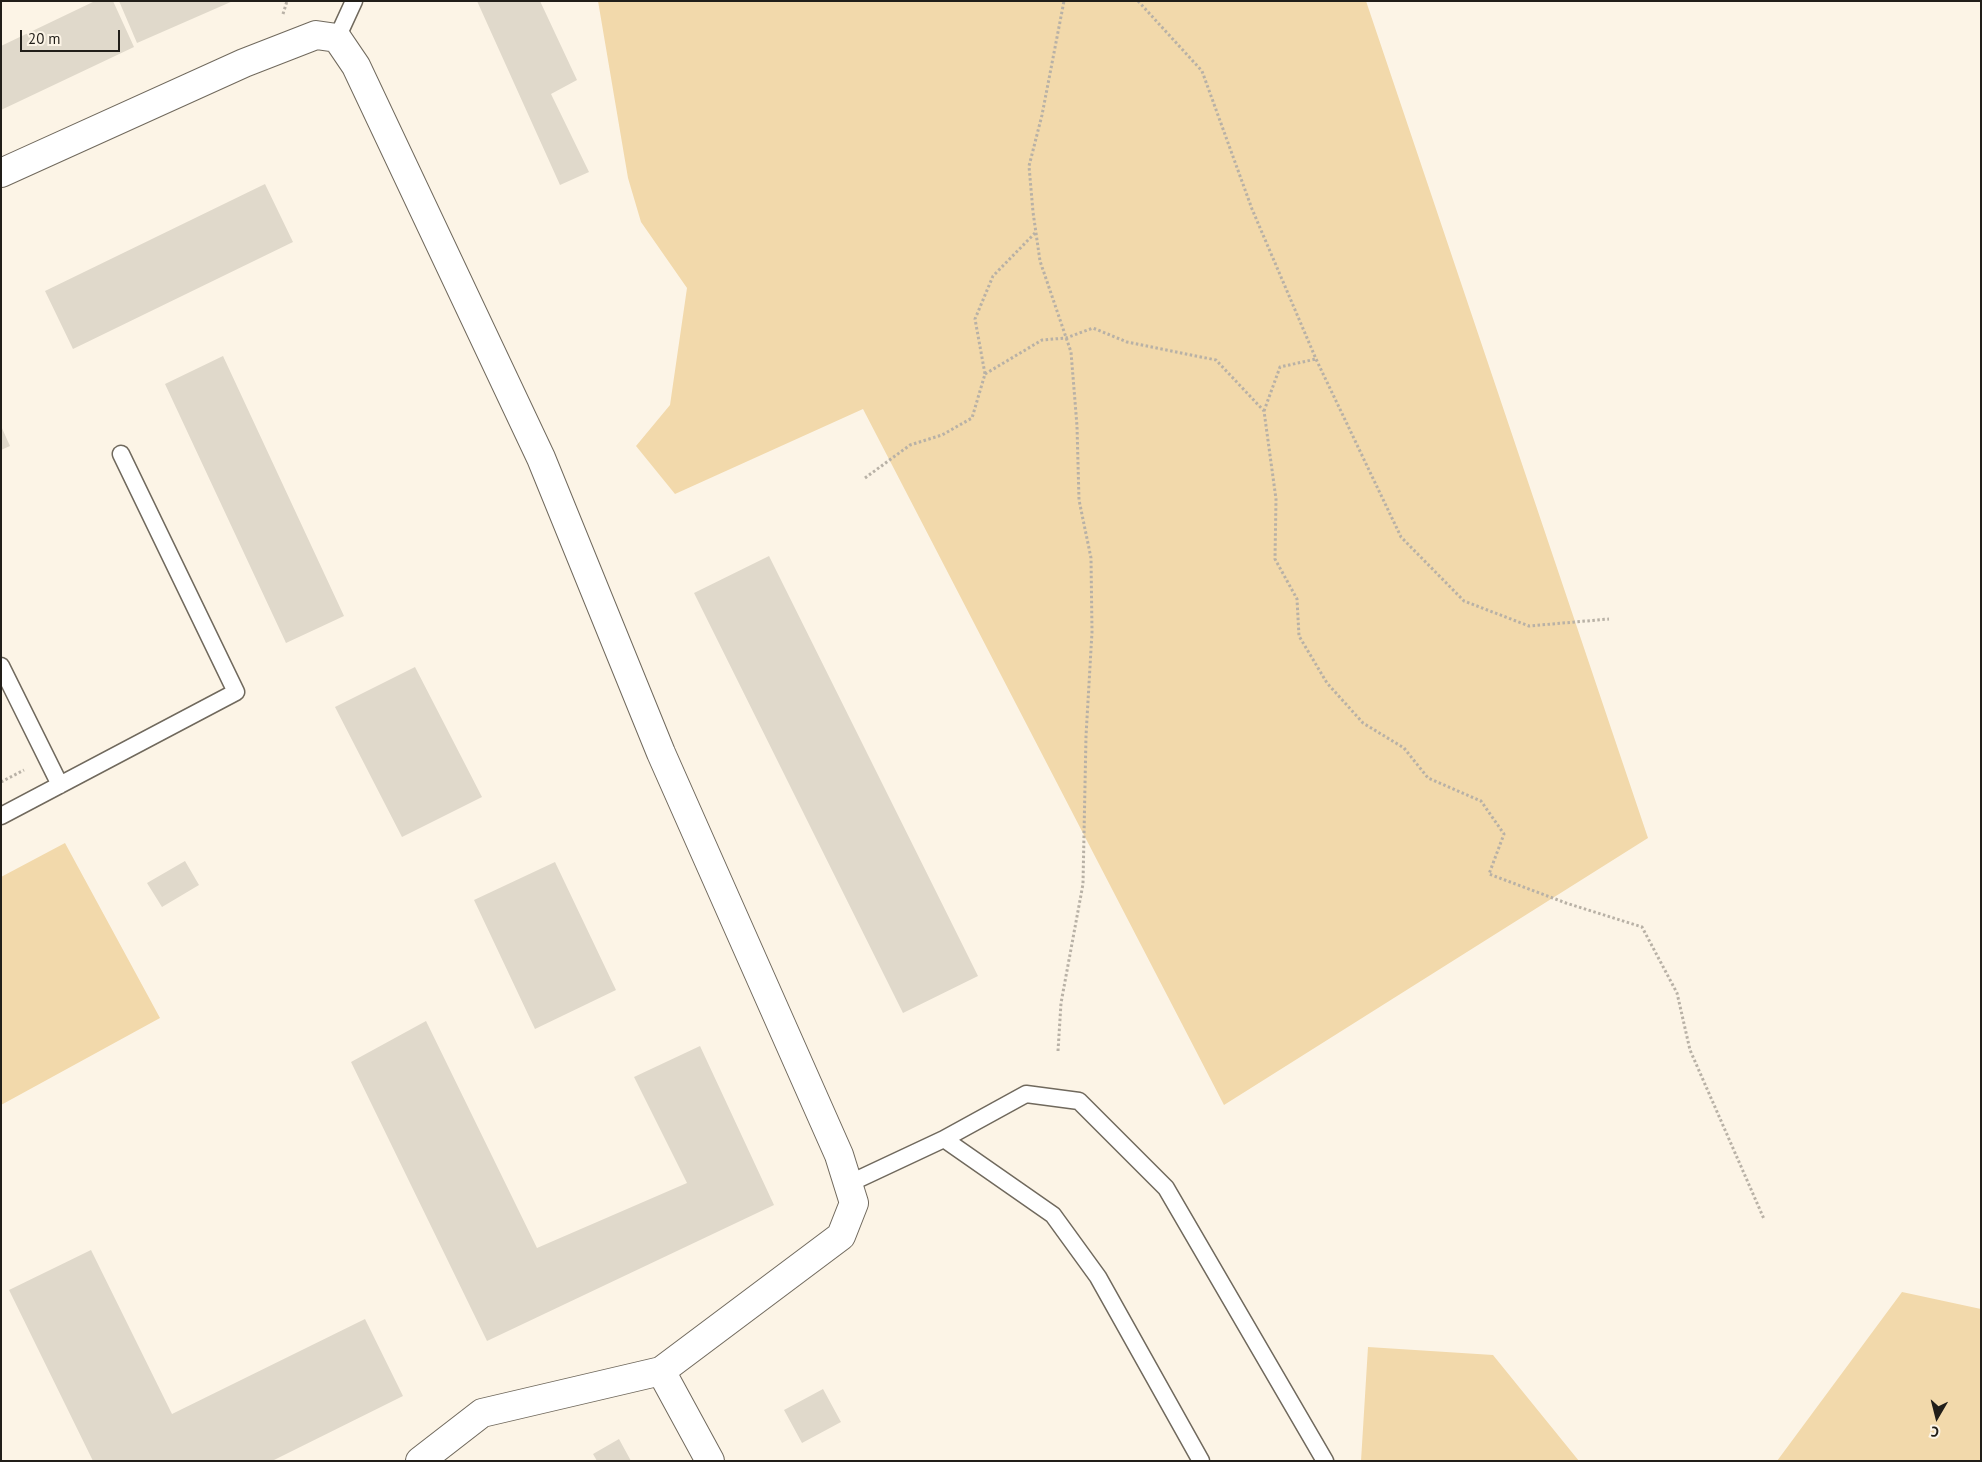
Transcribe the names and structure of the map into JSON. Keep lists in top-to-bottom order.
{
  "scale_bar": "20 m",
  "north": "bottom"
}
